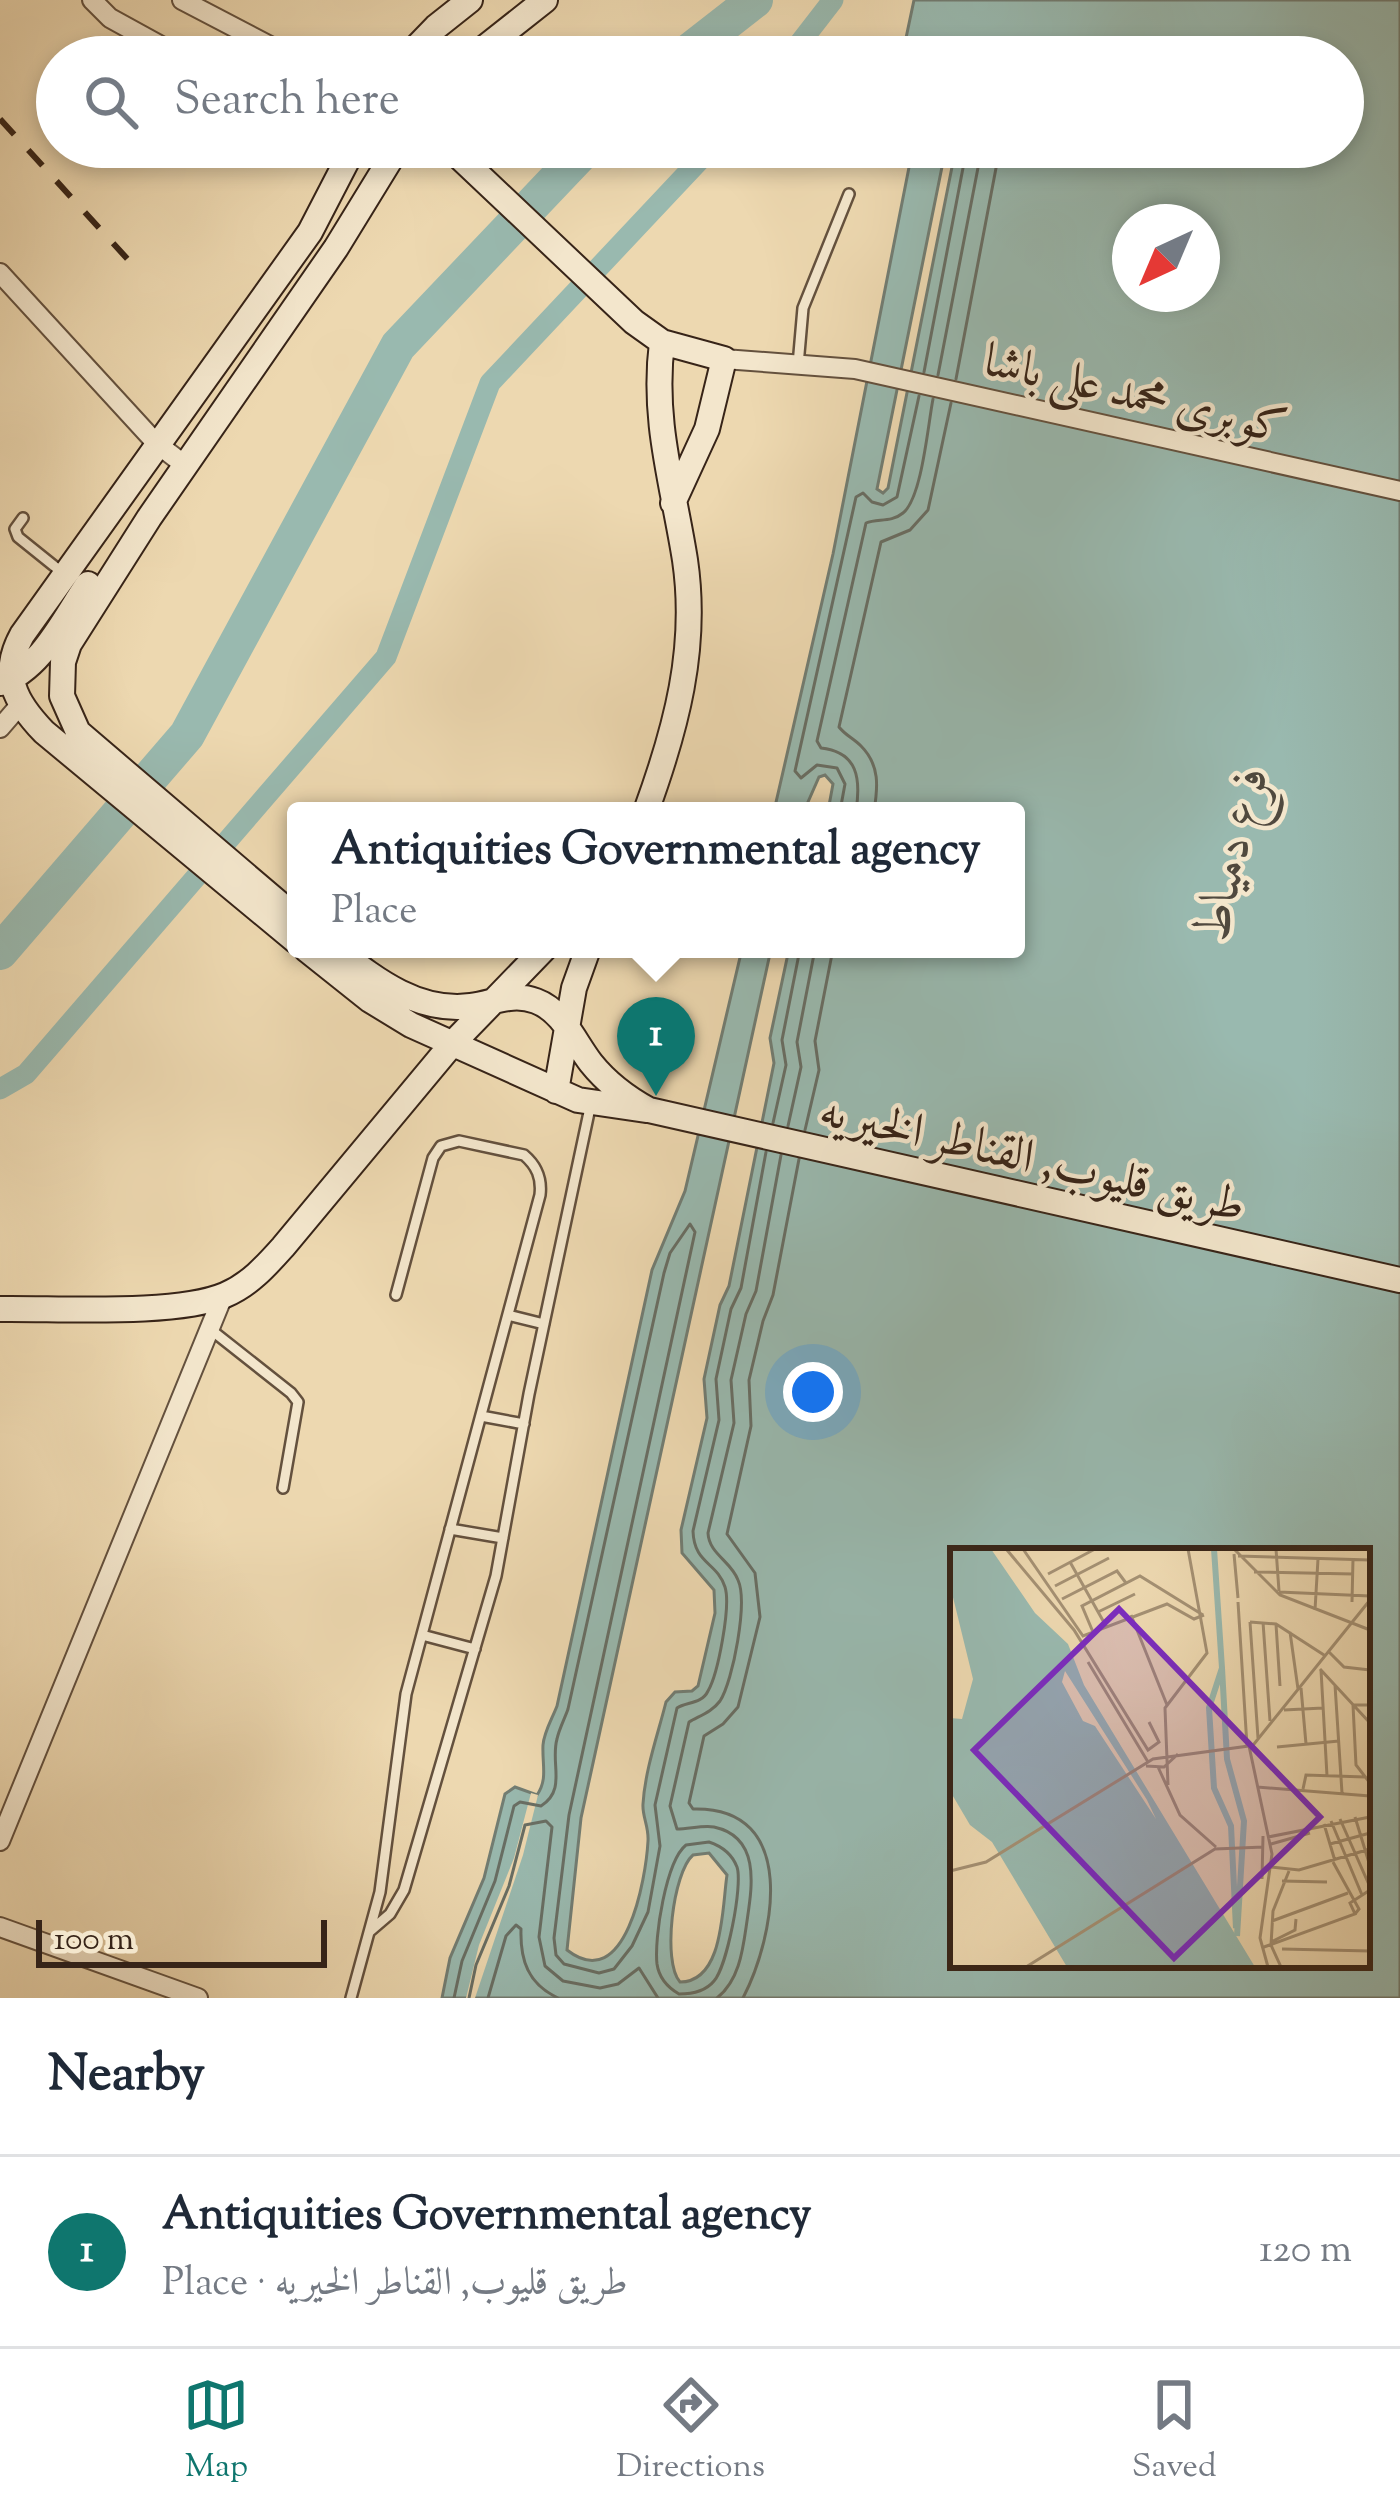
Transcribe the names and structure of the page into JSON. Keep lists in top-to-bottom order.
{
  "streets": {
    "main road": ["طريق قليوب, القناطر الخيريه"],
    "street": ["كوبرى محمد على باشا"]
  },
  "water": ["فرع دمياط"],
  "scale_bar": "100 m",
  "north": "bottom left",
  "page": {
    "search": "Search here",
    "popup": ["Antiquities Governmental agency", "Place"],
    "pins": "1",
    "scale": "100 m",
    "heading": "Nearby",
    "list": [
      {
        "mark": "1",
        "name": "Antiquities Governmental agency",
        "note": "Place · طريق قليوب, القناطر الخيريه",
        "value": "120 m"
      }
    ],
    "nav": ["Map", "Directions", "Saved"]
  }
}
